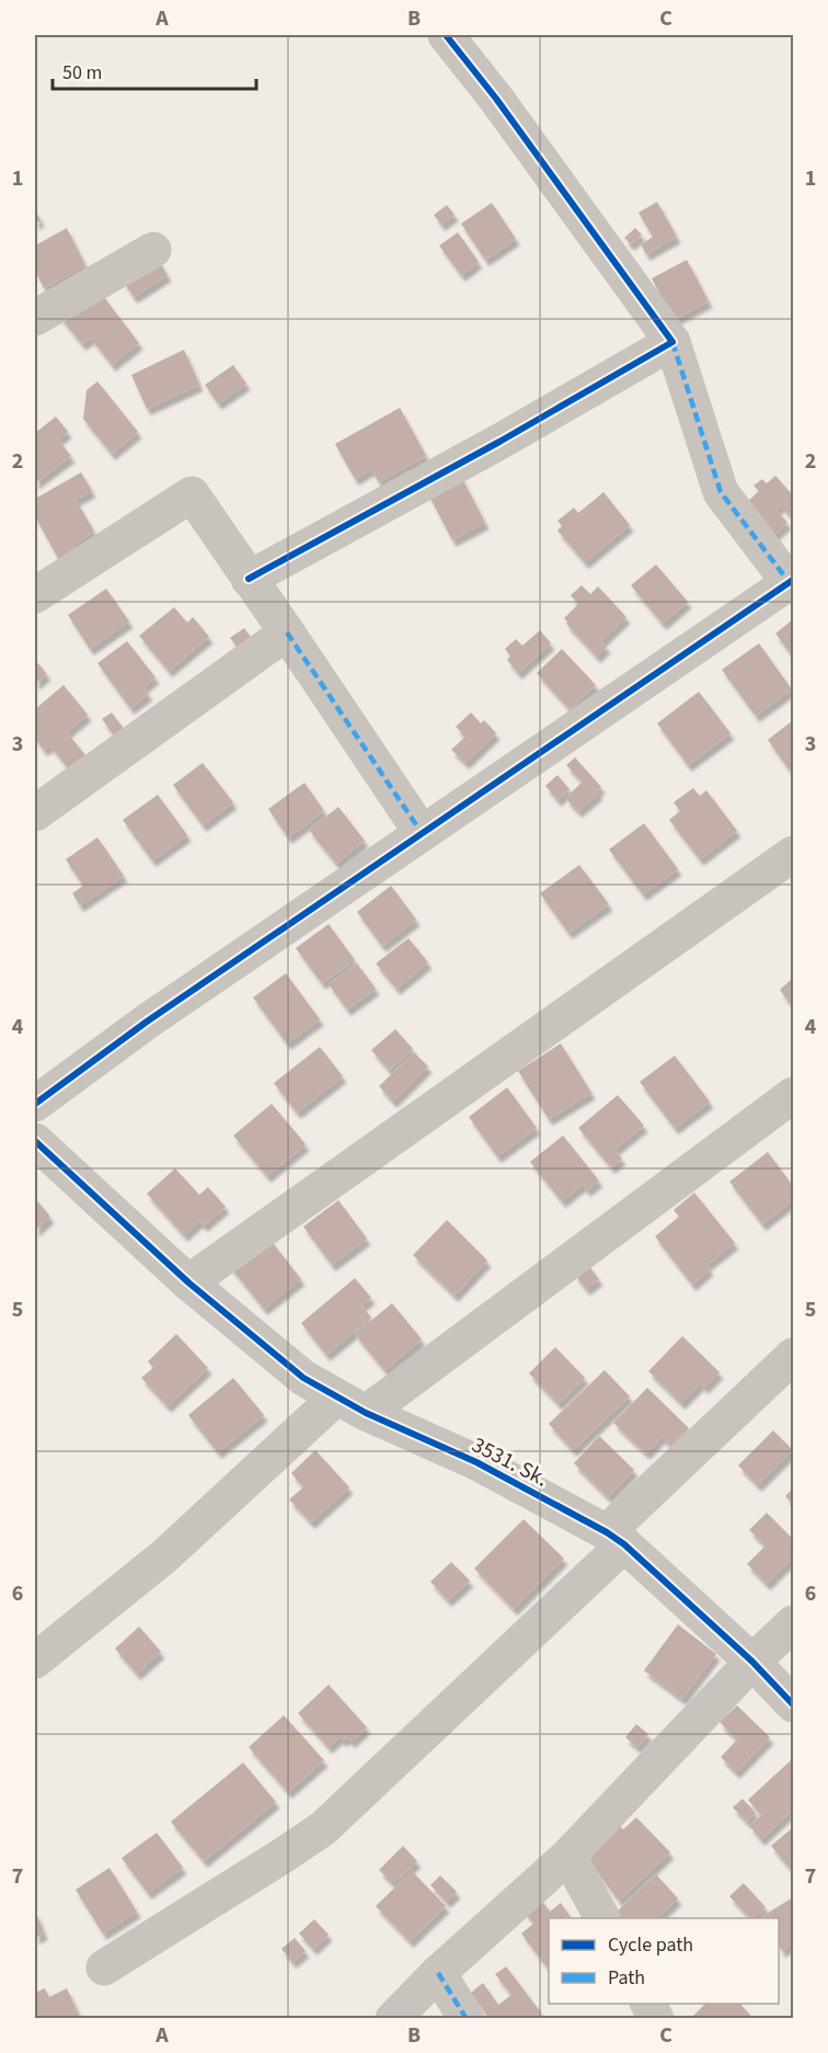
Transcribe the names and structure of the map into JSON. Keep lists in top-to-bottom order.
{
  "streets": {
    "street": ["3531. Sk."]
  },
  "legend": ["Cycle path", "Path"],
  "scale_bar": "50 m",
  "grid": {
    "columns": ["A", "B", "C"],
    "rows": [
      "1",
      "2",
      "3",
      "4",
      "5",
      "6",
      "7"
    ]
  }
}
